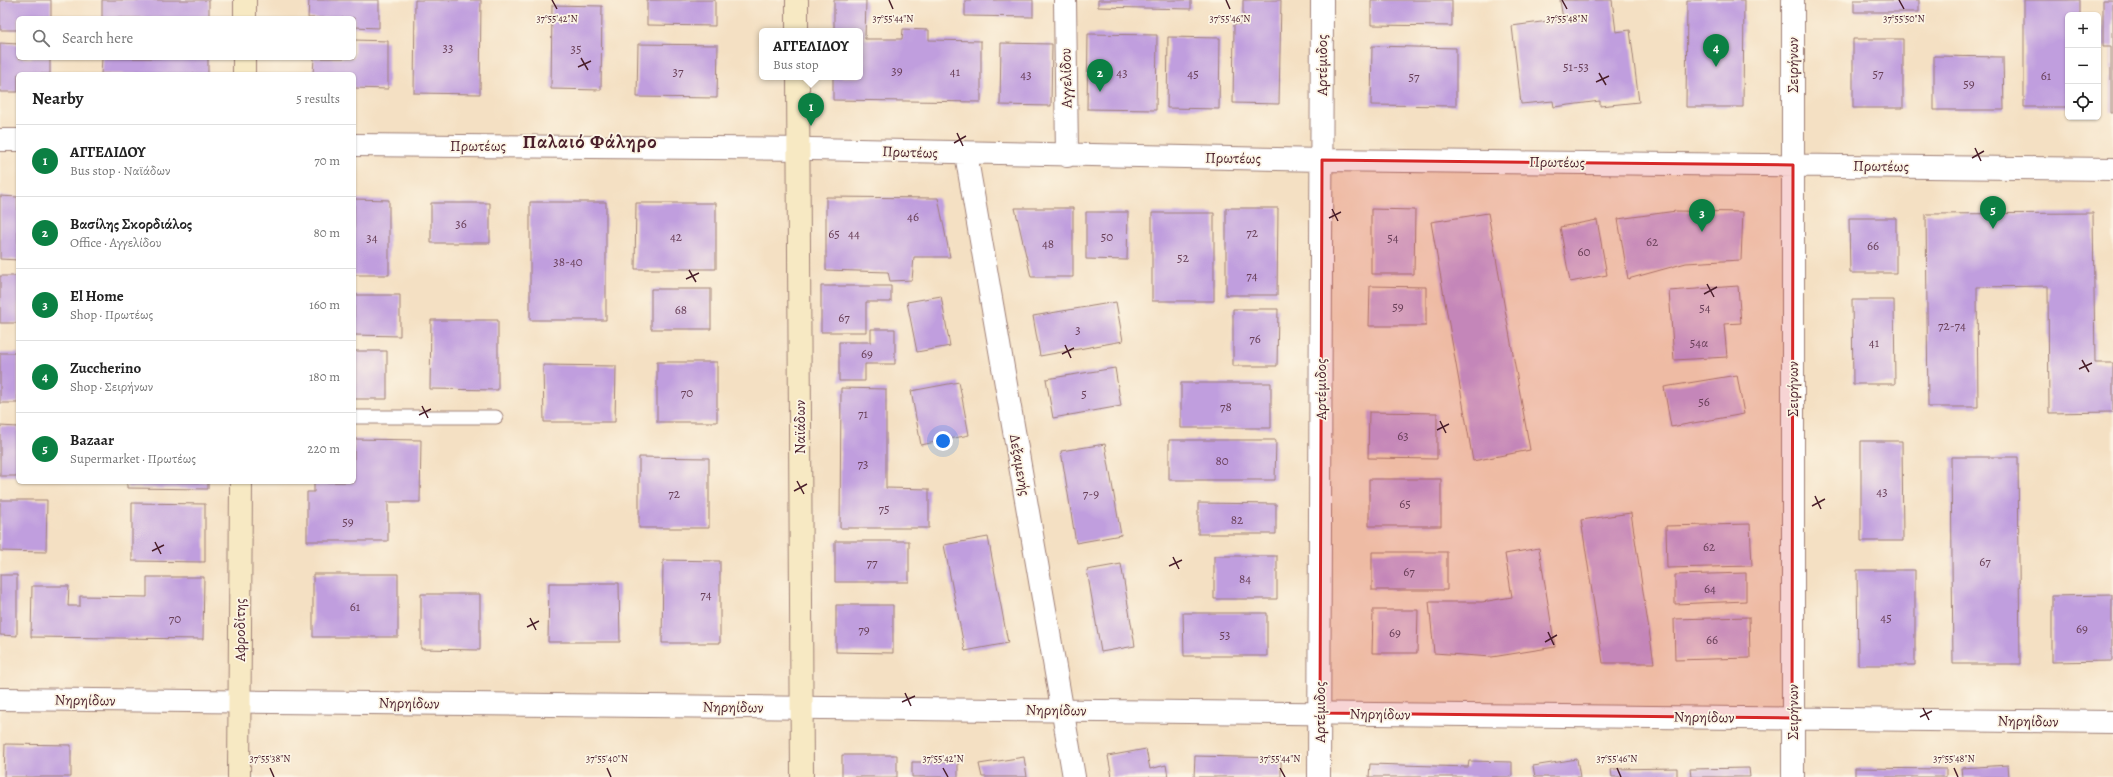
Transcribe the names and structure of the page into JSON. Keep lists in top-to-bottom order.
{
  "streets": {
    "street": [
      "Αρτέμιδος",
      "Σειρήνων",
      "Αγγελίδου",
      "Πρωτέως",
      "Ναϊάδων",
      "Δεξαμενής",
      "Αφροδίτης",
      "Νηρηίδων"
    ]
  },
  "crossings": [
    ["Αρτέμιδος", "Πρωτέως"],
    ["Αρτέμιδος", "Νηρηίδων"],
    ["Σειρήνων", "Πρωτέως"],
    ["Σειρήνων", "Νηρηίδων"],
    ["Αγγελίδου", "Πρωτέως"],
    ["Πρωτέως", "Ναϊάδων"],
    ["Πρωτέως", "Δεξαμενής"],
    ["Ναϊάδων", "Νηρηίδων"],
    ["Δεξαμενής", "Νηρηίδων"],
    ["Αφροδίτης", "Νηρηίδων"]
  ],
  "districts": ["Παλαιό Φάληρο"],
  "house_numbers": [
    "33",
    "35",
    "51-53",
    "39",
    "37",
    "41",
    "43",
    "45",
    "57",
    "43",
    "61",
    "57",
    "59",
    "46",
    "36",
    "72",
    "65",
    "44",
    "42",
    "50",
    "34",
    "54",
    "62",
    "48",
    "66",
    "60",
    "52",
    "38-40",
    "74",
    "59",
    "54",
    "68",
    "67",
    "72-74",
    "3",
    "76",
    "54α",
    "41",
    "69",
    "70",
    "5",
    "56",
    "78",
    "71",
    "63",
    "80",
    "73",
    "43",
    "72",
    "7-9",
    "65",
    "75",
    "82",
    "59",
    "62",
    "67",
    "77",
    "67",
    "84",
    "64",
    "74",
    "61",
    "45",
    "70",
    "69",
    "79",
    "69",
    "53",
    "66"
  ],
  "page": {
    "map_buttons": ["+", "−"],
    "search": "Search here",
    "popup": ["ΑΓΓΕΛΙΔΟΥ", "Bus stop"],
    "pins": [
      "4",
      "2",
      "1",
      "5",
      "3"
    ],
    "heading": ["Nearby", "5 results"],
    "list": [
      {
        "mark": "1",
        "name": "ΑΓΓΕΛΙΔΟΥ",
        "note": "Bus stop · Ναϊάδων",
        "value": "70 m"
      },
      {
        "mark": "2",
        "name": "Βασίλης Σκορδιάλος",
        "note": "Office · Αγγελίδου",
        "value": "80 m"
      },
      {
        "mark": "3",
        "name": "El Home",
        "note": "Shop · Πρωτέως",
        "value": "160 m"
      },
      {
        "mark": "4",
        "name": "Zuccherino",
        "note": "Shop · Σειρήνων",
        "value": "180 m"
      },
      {
        "mark": "5",
        "name": "Bazaar",
        "note": "Supermarket · Πρωτέως",
        "value": "220 m"
      }
    ]
  },
  "coordinates": [
    "37°55'42\"N",
    "37°55'44\"N",
    "37°55'46\"N",
    "37°55'48\"N",
    "37°55'50\"N",
    "37°55'38\"N",
    "37°55'40\"N"
  ]
}
